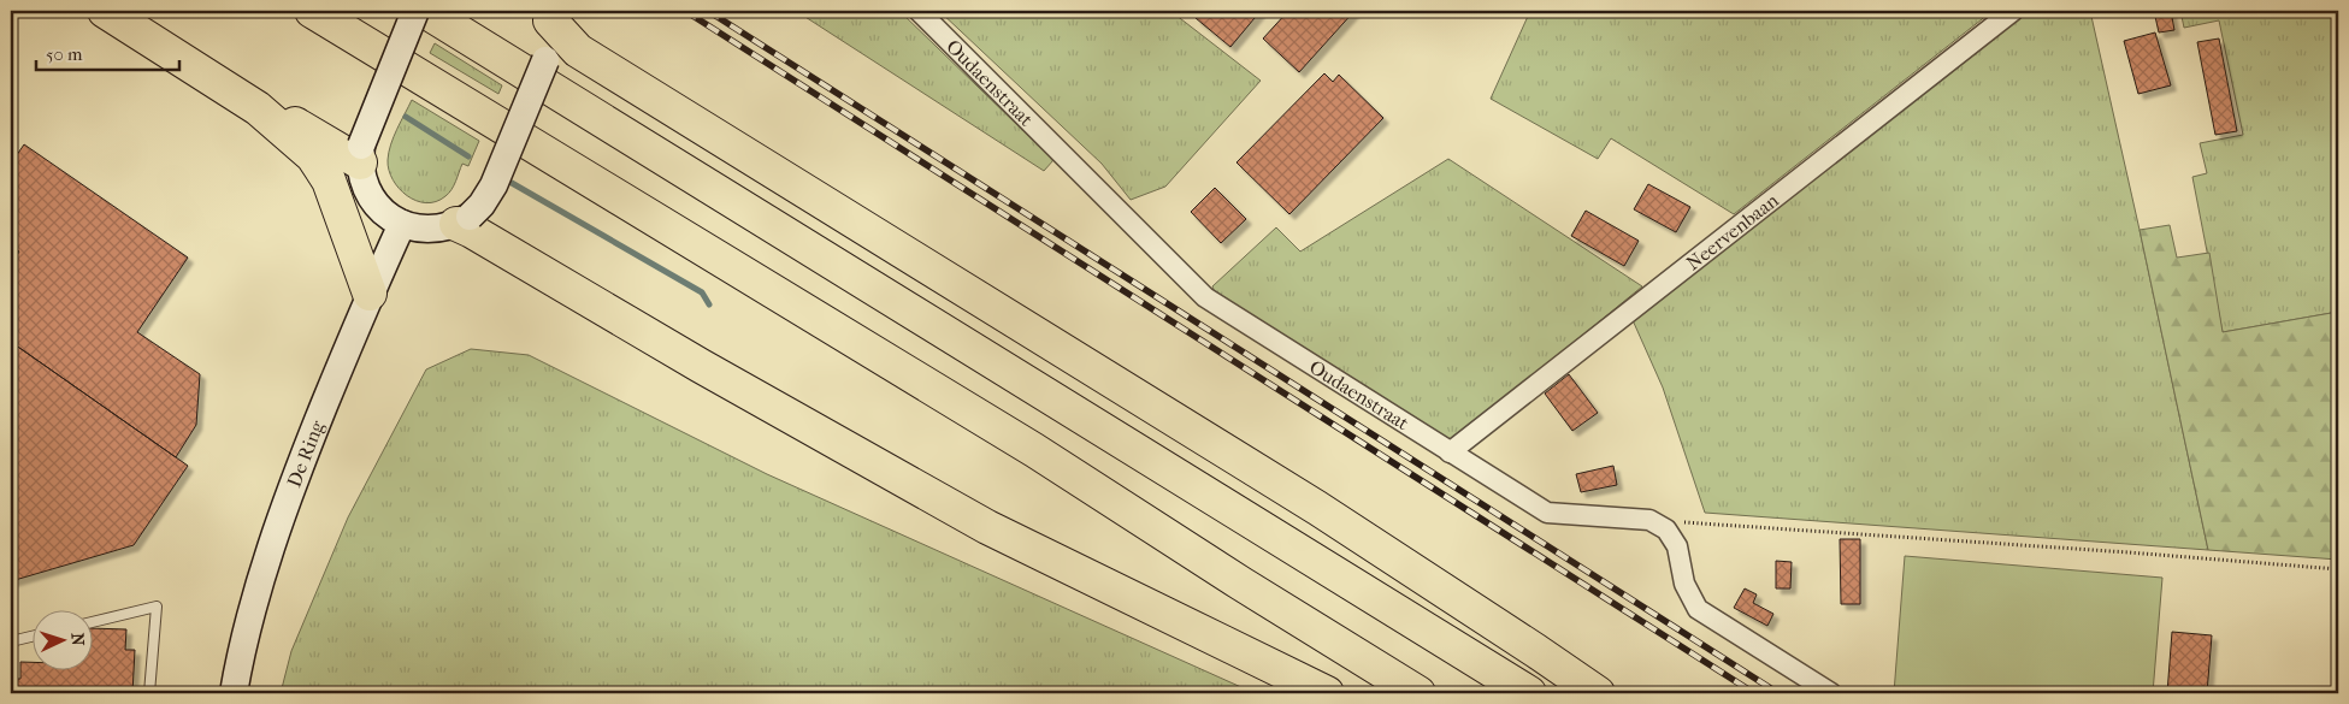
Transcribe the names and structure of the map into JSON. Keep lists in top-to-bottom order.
{
  "streets": {
    "main road": ["De Ring"],
    "street": ["Oudaenstraat", "Neervenbaan"]
  },
  "crossings": [
    ["Oudaenstraat", "Neervenbaan"]
  ],
  "scale_bar": "50 m",
  "north": "right"
}
